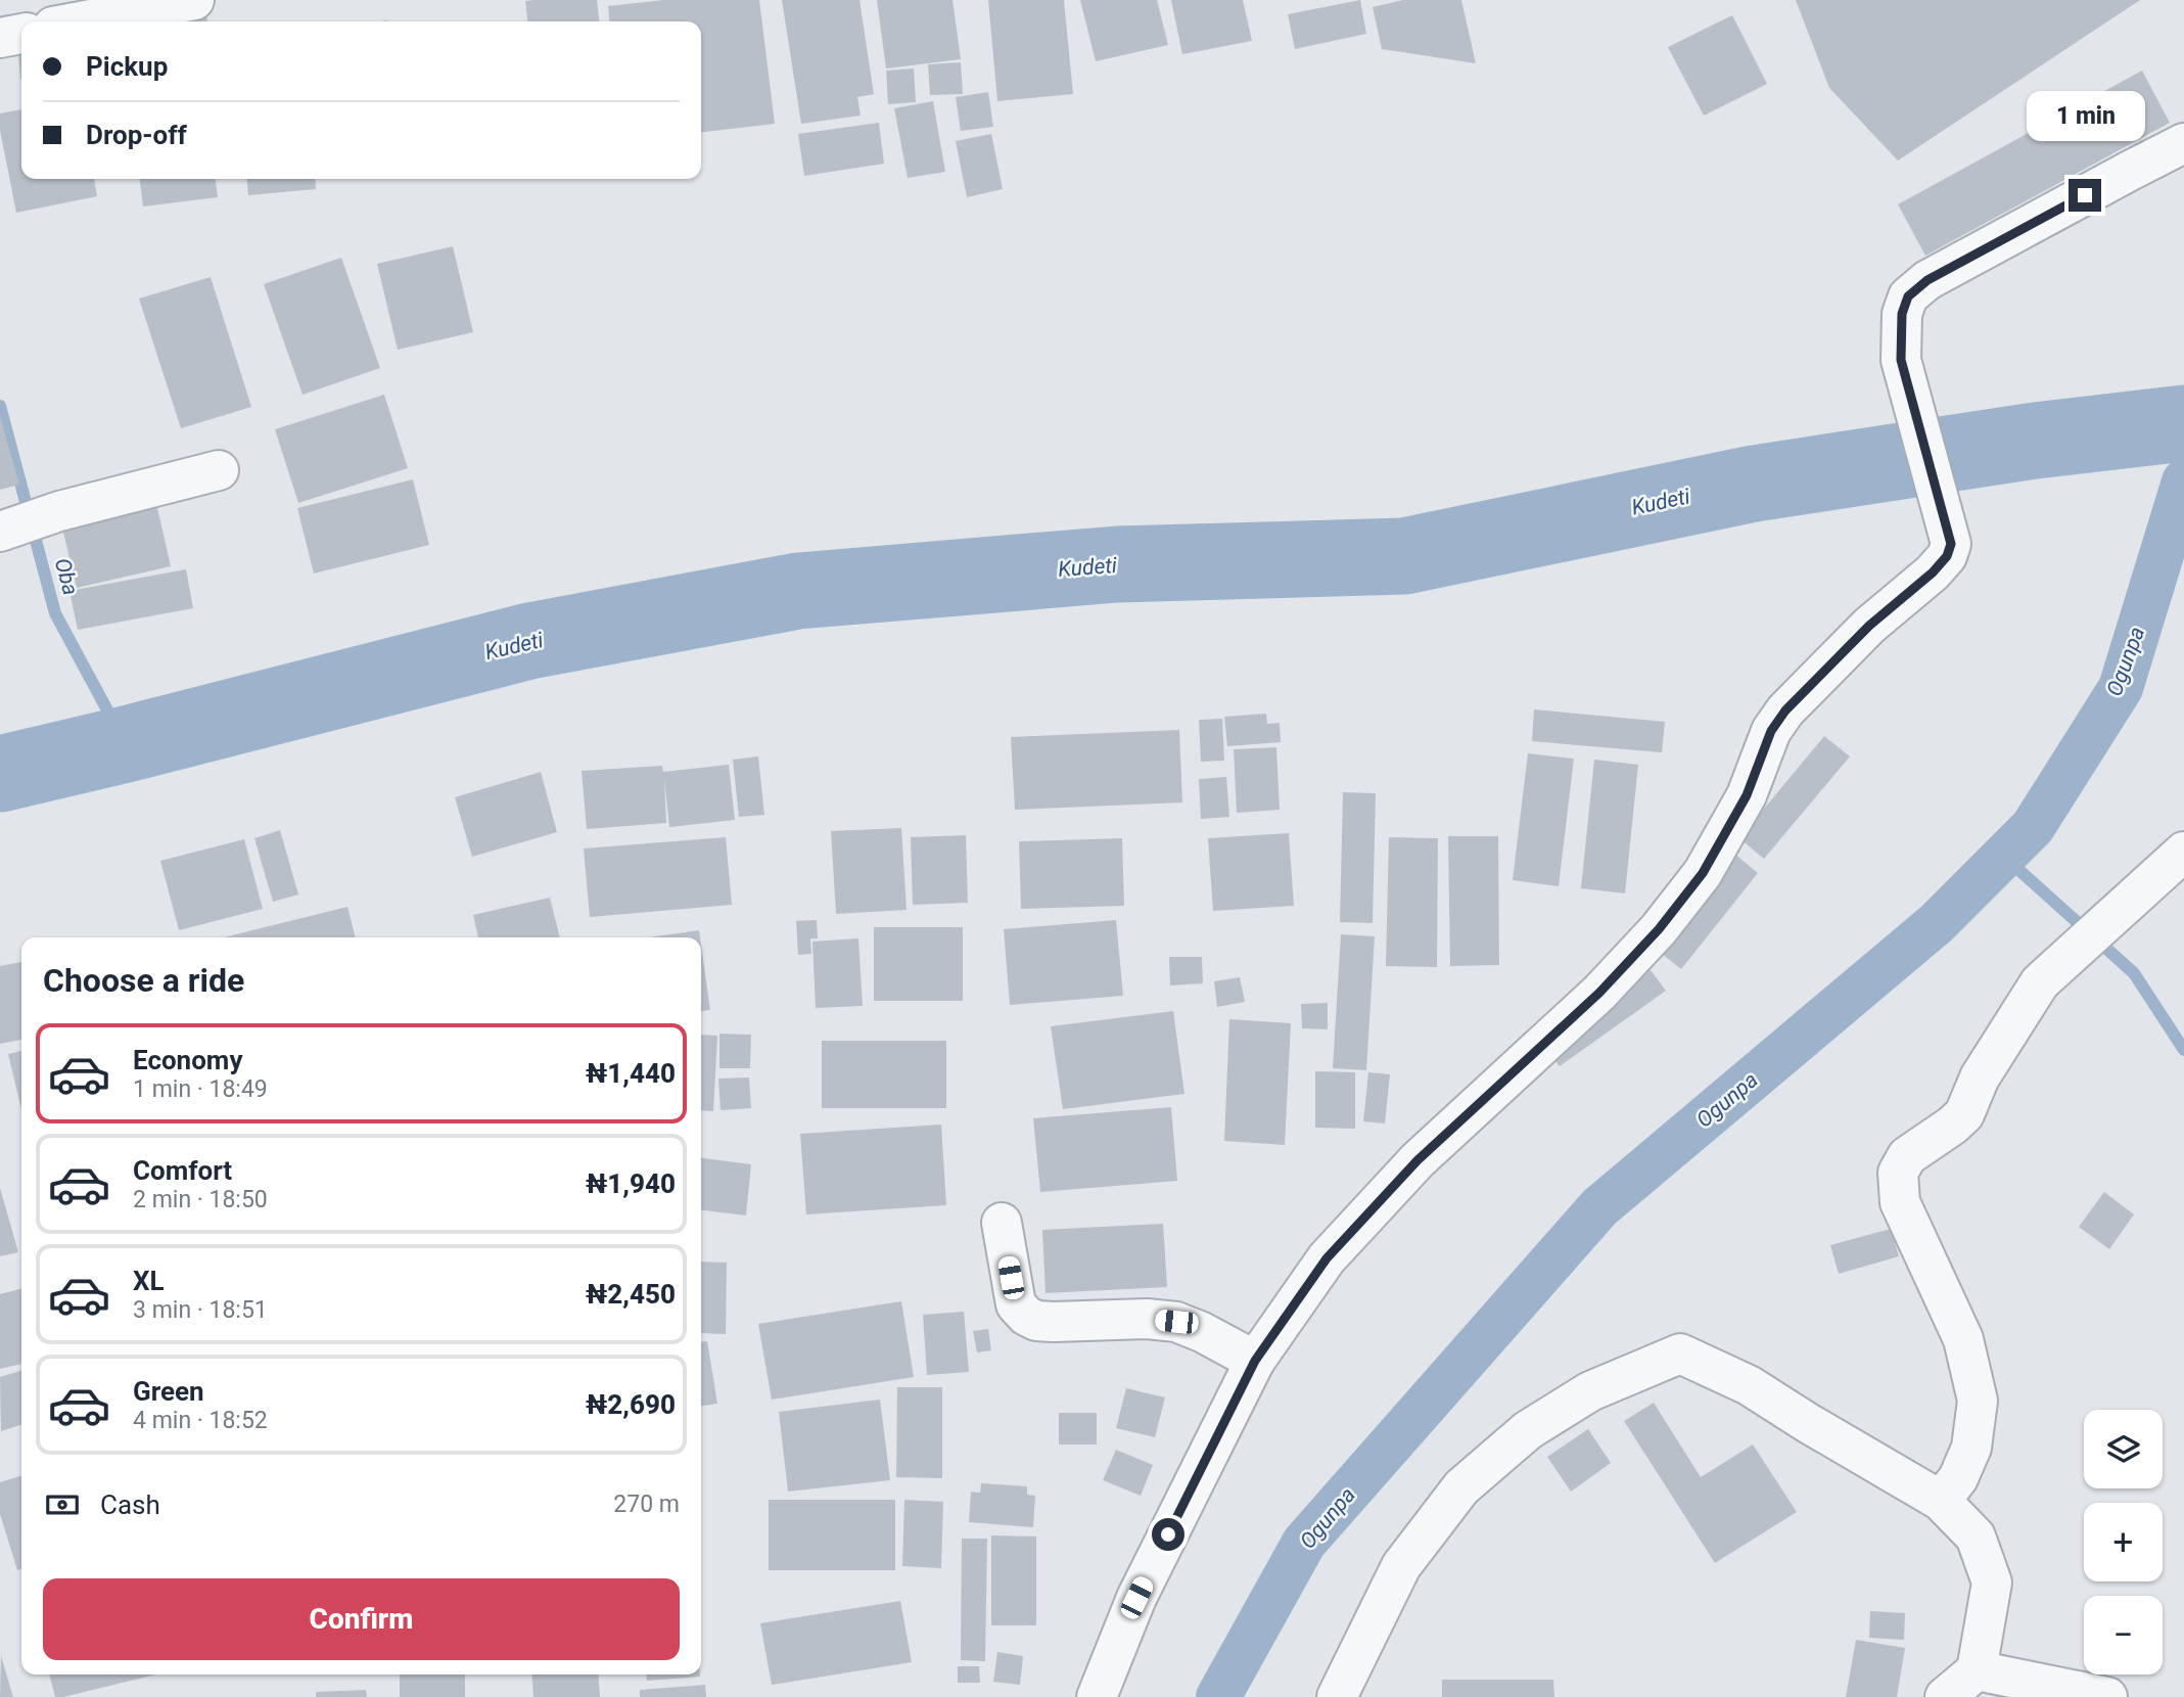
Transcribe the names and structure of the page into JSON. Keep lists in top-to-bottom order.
{
  "water": ["Kudeti", "Oba", "Ogunpa"],
  "page": {
    "banner": ["Pickup", "Drop-off"],
    "bubble": "1 min",
    "heading": "Choose a ride",
    "list": [
      {
        "name": "Economy",
        "note": "1 min · 18:49",
        "value": "₦1,440"
      },
      {
        "name": "Comfort",
        "note": "2 min · 18:50",
        "value": "₦1,940"
      },
      {
        "name": "XL",
        "note": "3 min · 18:51",
        "value": "₦2,450"
      },
      {
        "name": "Green",
        "note": "4 min · 18:52",
        "value": "₦2,690"
      }
    ],
    "map_buttons": ["+", "−"],
    "pay": ["Cash", "270 m"],
    "buttons": "Confirm"
  }
}
